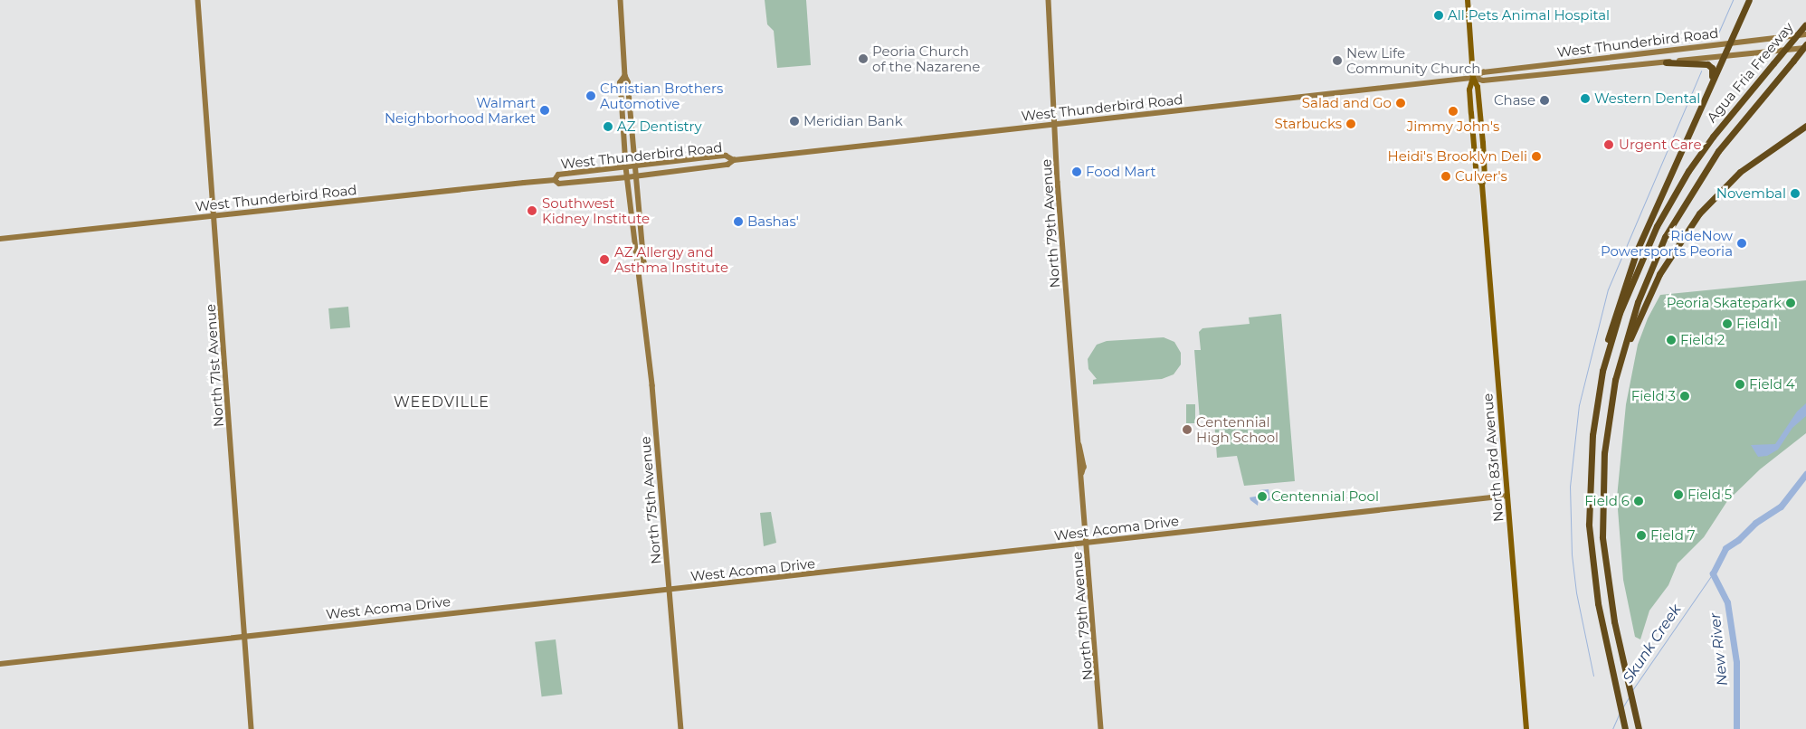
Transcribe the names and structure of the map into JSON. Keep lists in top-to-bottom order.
{
  "streets": {
    "highway": ["Agua Fria Freeway"],
    "main road": [
      "West Thunderbird Road",
      "North 79th Avenue",
      "North 71st Avenue",
      "North 83rd Avenue",
      "North 75th Avenue",
      "West Acoma Drive"
    ]
  },
  "crossings": [
    ["West Thunderbird Road", "Agua Fria Freeway"],
    ["West Thunderbird Road", "North 79th Avenue"],
    ["West Thunderbird Road", "North 71st Avenue"],
    ["West Thunderbird Road", "North 83rd Avenue"],
    ["West Thunderbird Road", "North 75th Avenue"],
    ["North 79th Avenue", "West Acoma Drive"],
    ["North 71st Avenue", "West Acoma Drive"],
    ["North 83rd Avenue", "West Acoma Drive"],
    ["North 75th Avenue", "West Acoma Drive"]
  ],
  "districts": ["WEEDVILLE"],
  "water": ["Skunk Creek", "New River"],
  "places": [
    "All Pets Animal Hospital",
    "Peoria Church of the Nazarene",
    "New Life Community Church",
    "Christian Brothers Automotive",
    "Western Dental",
    "Chase",
    "Salad and Go",
    "Walmart Neighborhood Market",
    "Jimmy John's",
    "Meridian Bank",
    "Starbucks",
    "AZ Dentistry",
    "Urgent Care",
    "Heidi's Brooklyn Deli",
    "Food Mart",
    "Culver's",
    "Novembal",
    "Southwest Kidney Institute",
    "Bashas'",
    "RideNow Powersports Peoria",
    "AZ Allergy and Asthma Institute",
    "Peoria Skatepark",
    "Field 1",
    "Field 2",
    "Field 4",
    "Field 3",
    "Centennial High School",
    "Field 5",
    "Centennial Pool",
    "Field 6",
    "Field 7"
  ]
}
